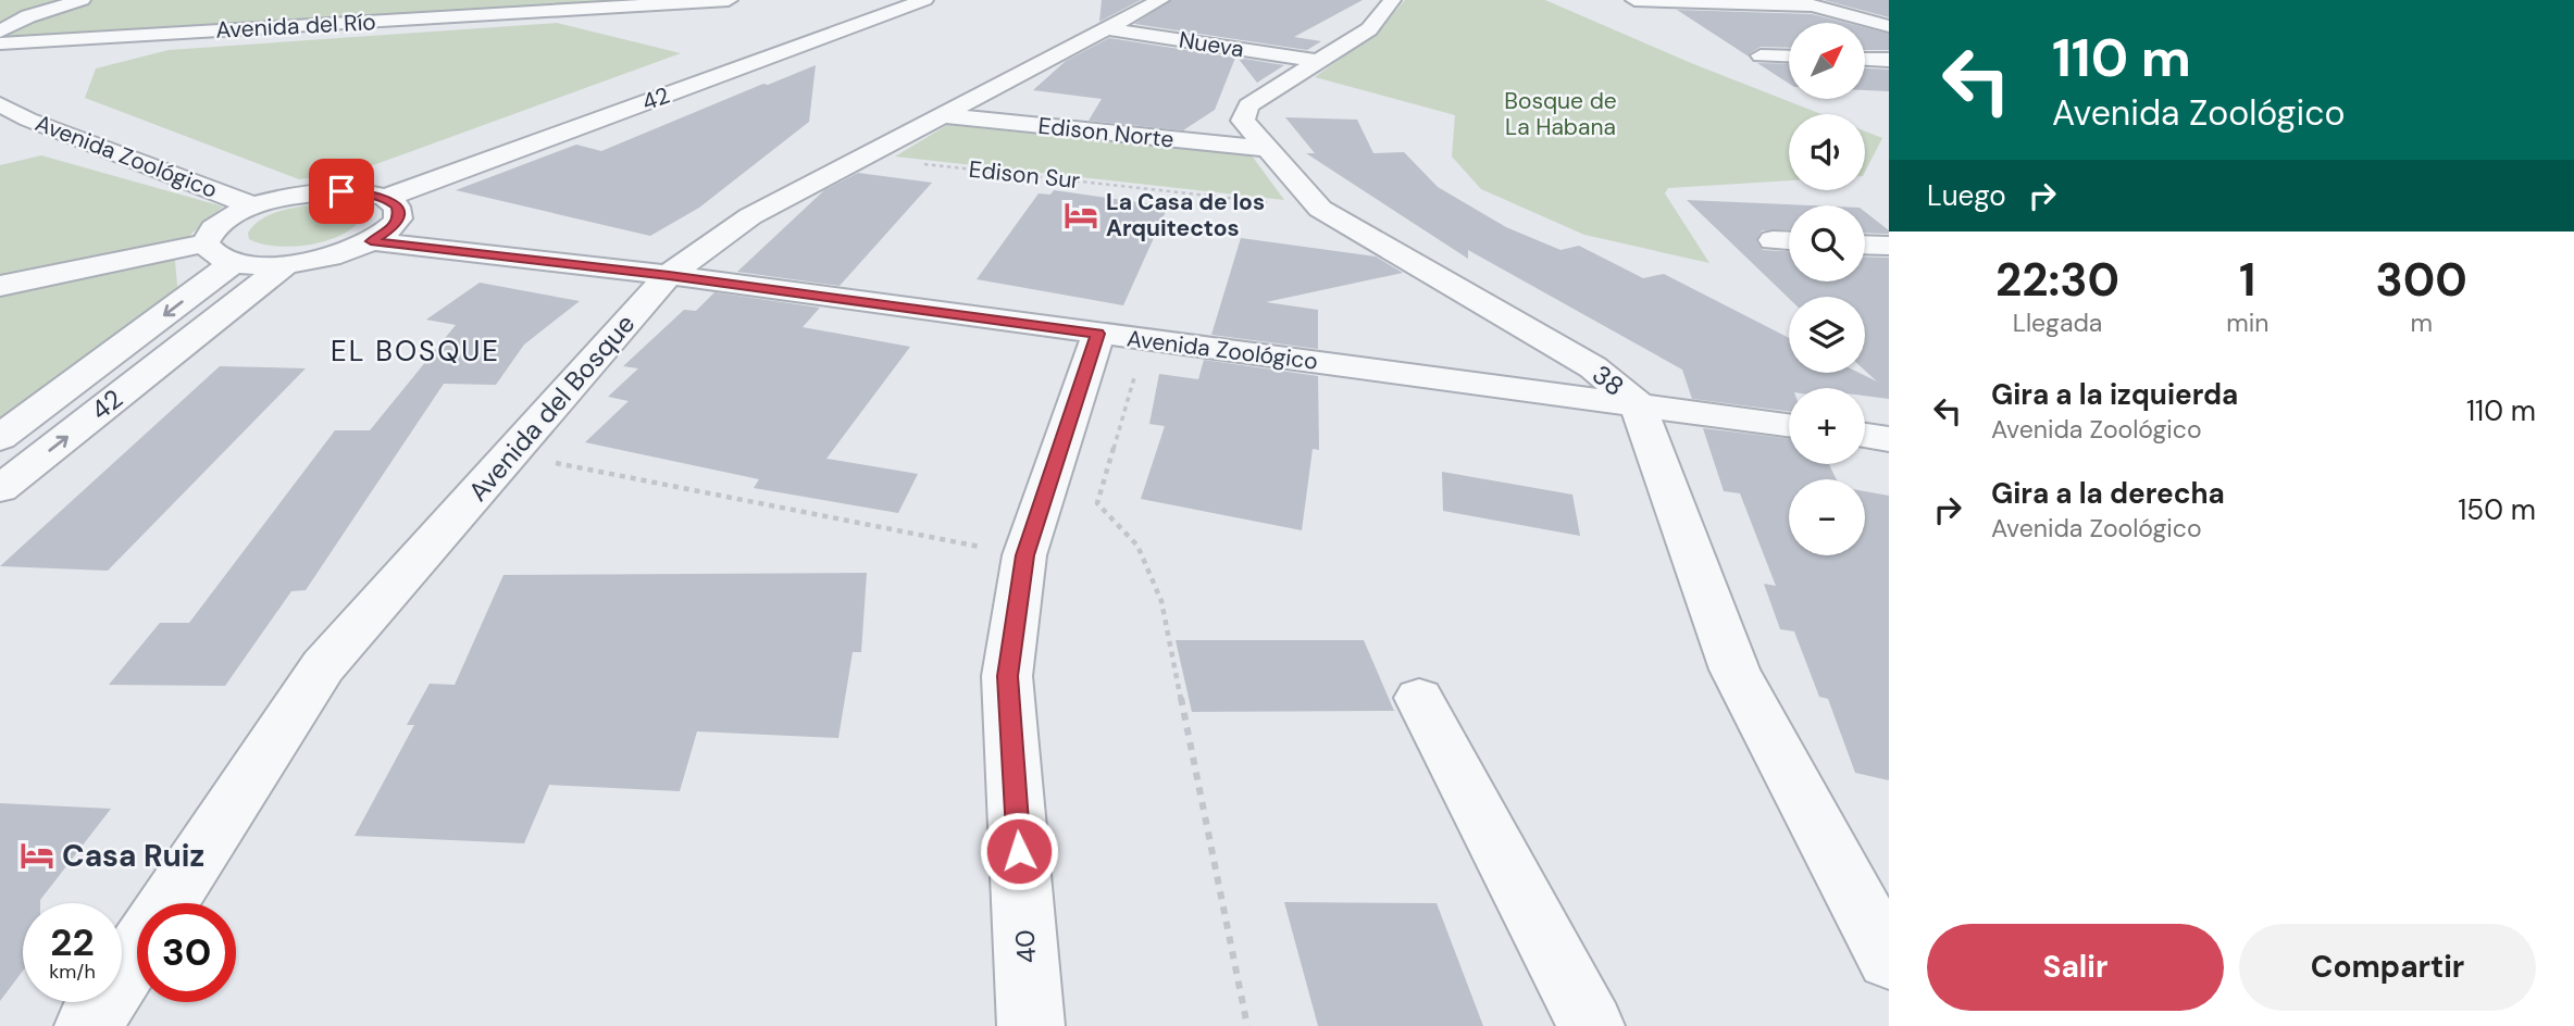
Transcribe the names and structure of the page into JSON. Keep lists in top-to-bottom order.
{
  "streets": {
    "street": [
      "Avenida del Río",
      "Nueva",
      "42",
      "Edison Norte",
      "Avenida Zoológico",
      "38",
      "Avenida del Bosque",
      "40"
    ],
    "path": ["Edison Sur"]
  },
  "crossings": [
    ["Nueva", "38"],
    ["Nueva", "Avenida del Bosque"],
    ["42", "Avenida Zoológico"],
    ["Edison Norte", "38"],
    ["Edison Norte", "Avenida del Bosque"],
    ["Avenida Zoológico", "38"],
    ["Avenida Zoológico", "Avenida del Bosque"],
    ["Avenida Zoológico", "40"],
    ["Edison Sur", "38"],
    ["Edison Sur", "Avenida del Bosque"]
  ],
  "districts": ["EL BOSQUE"],
  "parks": ["Bosque de La Habana"],
  "places": {
    "hotel": ["La Casa de los Arquitectos", "Casa Ruiz"]
  },
  "north": "top right",
  "page": {
    "turn": ["110 m", "Avenida Zoológico"],
    "map_buttons": ["+", "−"],
    "then": "Luego",
    "eta": [
      "22:30",
      "Llegada",
      "1",
      "min",
      "300",
      "m"
    ],
    "list": [
      {
        "name": "Gira a la izquierda",
        "note": "Avenida Zoológico",
        "value": "110 m"
      },
      {
        "name": "Gira a la derecha",
        "note": "Avenida Zoológico",
        "value": "150 m"
      }
    ],
    "speed": "22 km/h",
    "limit": "30",
    "buttons": ["Salir", "Compartir"]
  }
}
